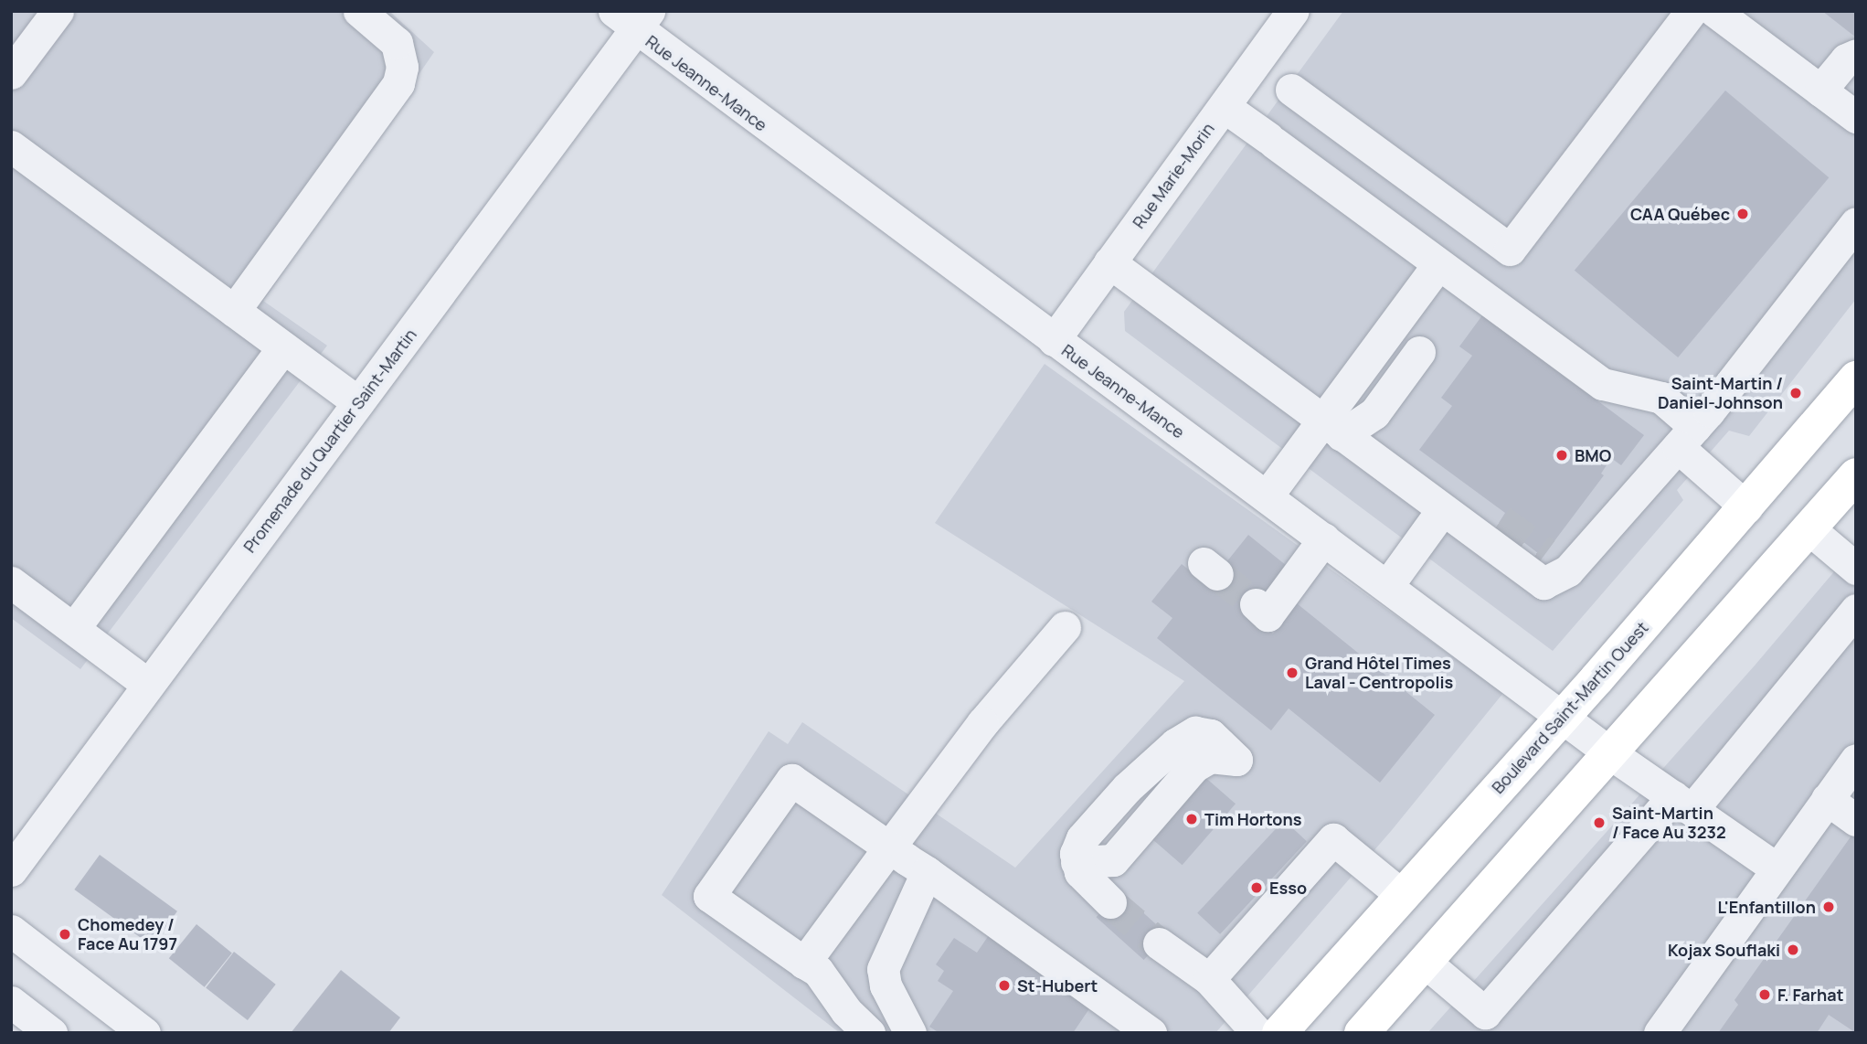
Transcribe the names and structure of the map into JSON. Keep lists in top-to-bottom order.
{
  "streets": {
    "main road": ["Boulevard Saint-Martin Ouest"],
    "street": ["Rue Jeanne-Mance", "Rue Marie-Morin", "Promenade du Quartier Saint-Martin"]
  },
  "crossings": [
    ["Rue Jeanne-Mance", "Rue Marie-Morin"],
    ["Rue Jeanne-Mance", "Promenade du Quartier Saint-Martin"],
    ["Rue Jeanne-Mance", "Boulevard Saint-Martin Ouest"]
  ],
  "places": [
    "CAA Québec",
    "Saint-Martin / Daniel-Johnson",
    "BMO",
    "Grand Hôtel Times Laval - Centropolis",
    "Tim Hortons",
    "Saint-Martin / Face Au 3232",
    "Esso",
    "L'Enfantillon",
    "Chomedey / Face Au 1797",
    "Kojax Souflaki",
    "St-Hubert",
    "F. Farhat"
  ]
}
